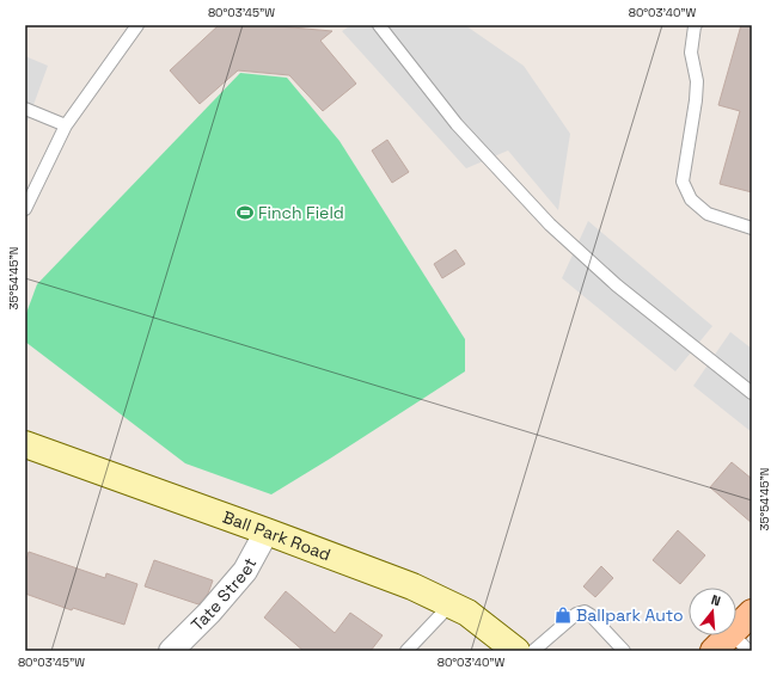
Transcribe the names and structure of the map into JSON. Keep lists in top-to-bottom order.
{
  "streets": {
    "street": ["Ball Park Road", "Tate Street"]
  },
  "crossings": [
    ["Ball Park Road", "Tate Street"]
  ],
  "places": {
    "sports": ["Finch Field"],
    "shop": ["Ballpark Auto"]
  },
  "north": "top",
  "coordinates": ["80°03'45\"W", "80°03'40\"W", "35°54'45\"N"]
}
